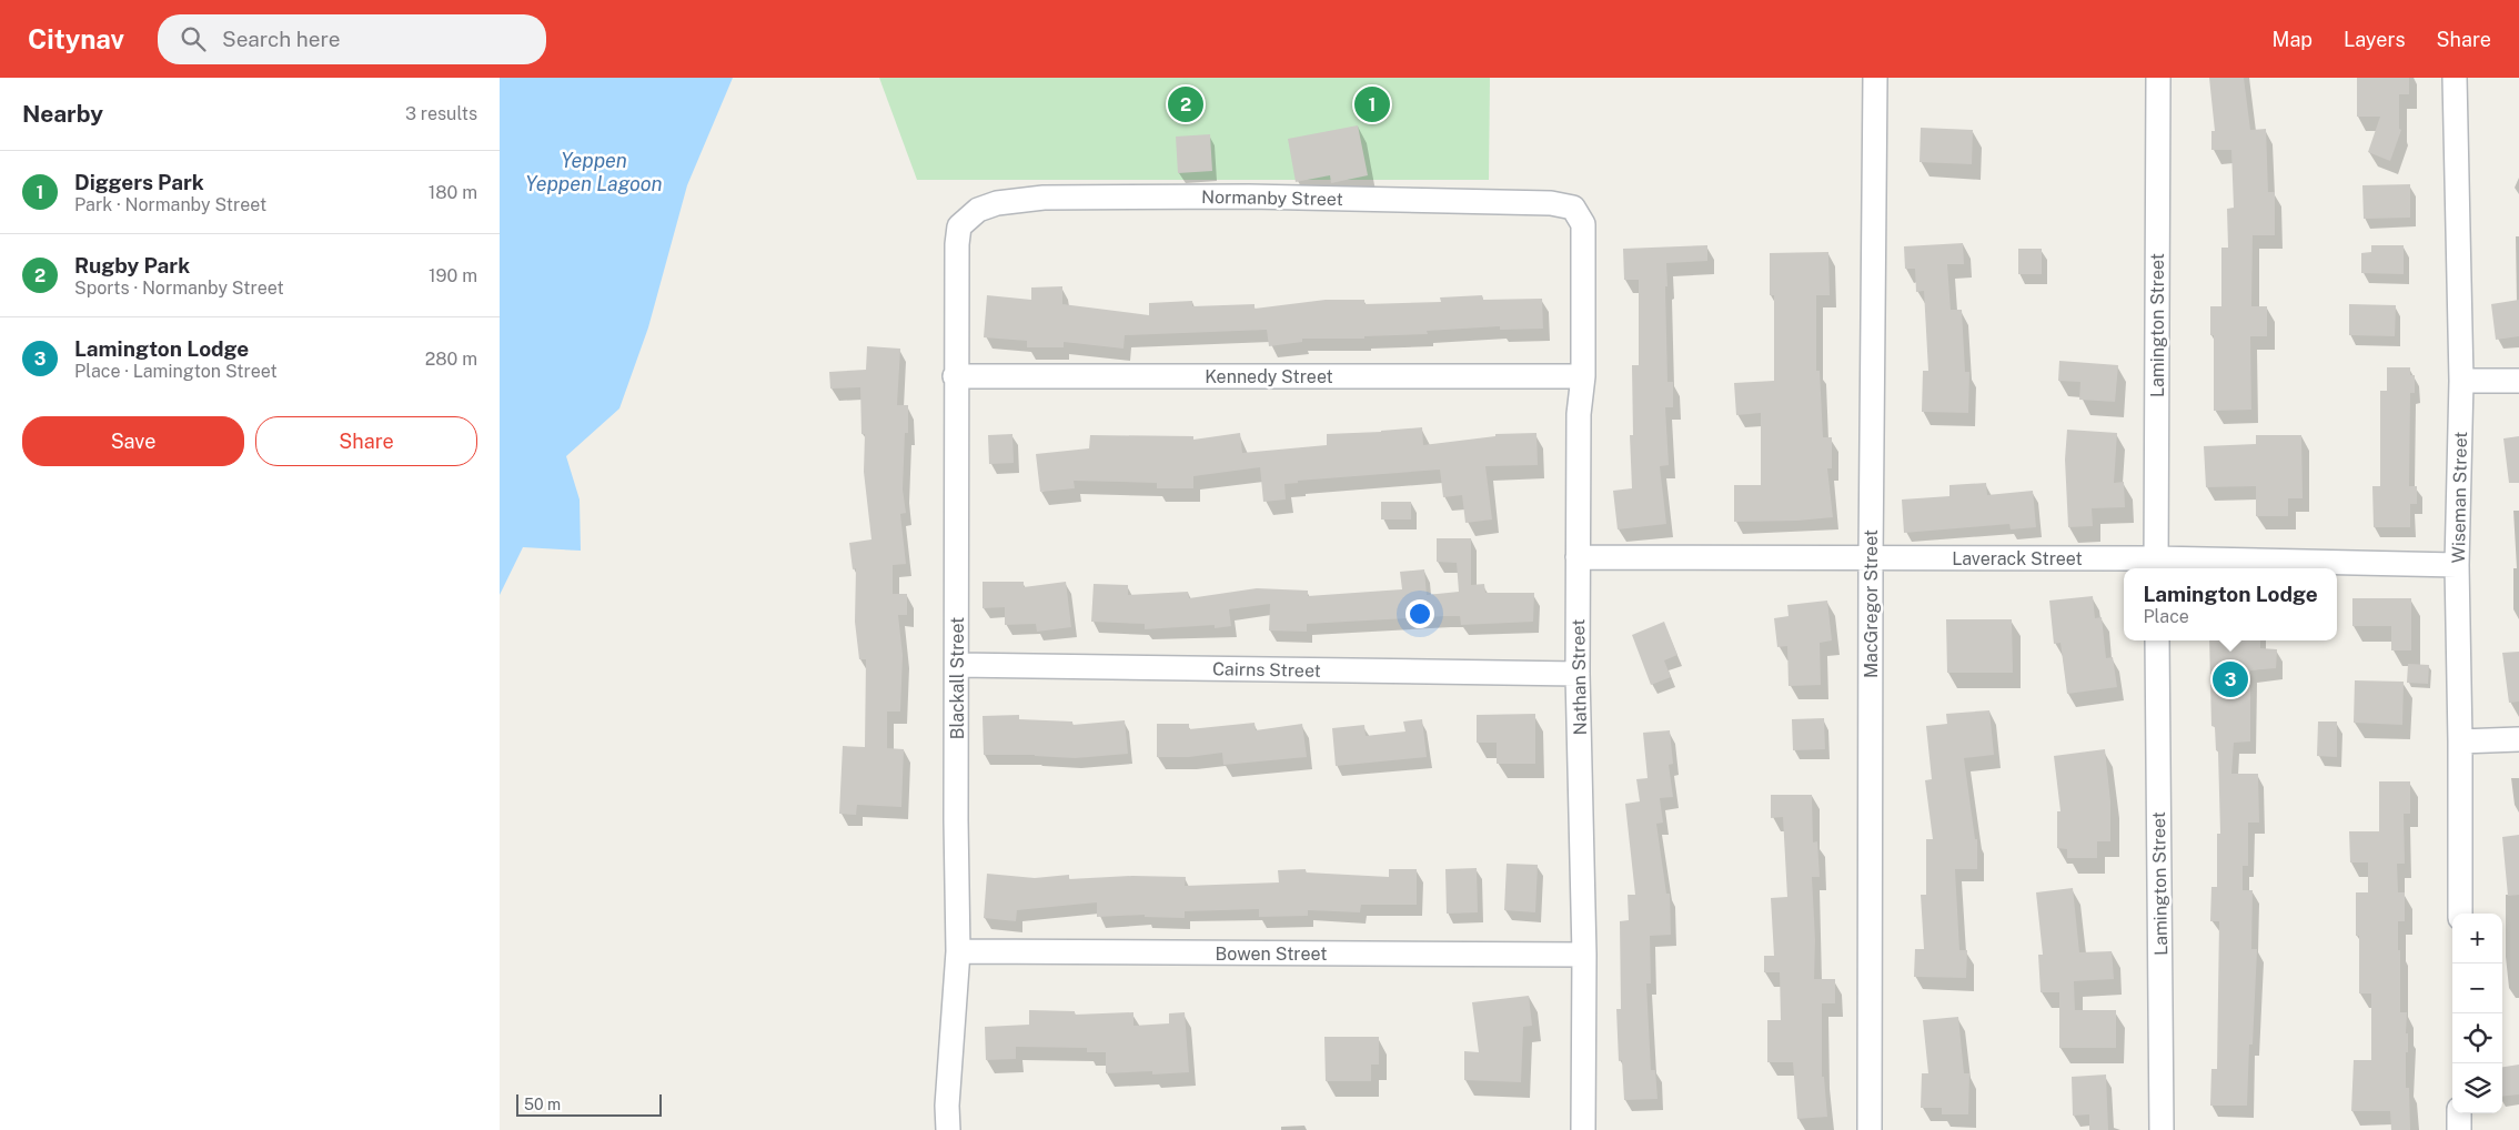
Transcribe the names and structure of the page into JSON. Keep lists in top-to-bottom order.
{
  "streets": {
    "street": [
      "Normanby Street",
      "Lamington Street",
      "Kennedy Street",
      "Wiseman Street",
      "Laverack Street",
      "MacGregor Street",
      "Cairns Street",
      "Nathan Street",
      "Blackall Street",
      "Bowen Street"
    ]
  },
  "crossings": [
    ["Normanby Street", "Nathan Street"],
    ["Normanby Street", "Blackall Street"],
    ["Lamington Street", "Laverack Street"],
    ["Kennedy Street", "Nathan Street"],
    ["Kennedy Street", "Blackall Street"],
    ["Wiseman Street", "Laverack Street"],
    ["Laverack Street", "MacGregor Street"],
    ["Laverack Street", "Nathan Street"],
    ["Cairns Street", "Nathan Street"],
    ["Cairns Street", "Blackall Street"],
    ["Nathan Street", "Bowen Street"],
    ["Blackall Street", "Bowen Street"]
  ],
  "water": ["Yeppen Yeppen Lagoon"],
  "scale_bar": "50 m",
  "page": {
    "header": "Citynav",
    "search": "Search here",
    "nav": ["Map", "Layers", "Share"],
    "heading": ["Nearby", "3 results"],
    "pins": ["1", "2", "3"],
    "list": [
      {
        "mark": "1",
        "name": "Diggers Park",
        "note": "Park · Normanby Street",
        "value": "180 m"
      },
      {
        "mark": "2",
        "name": "Rugby Park",
        "note": "Sports · Normanby Street",
        "value": "190 m"
      },
      {
        "mark": "3",
        "name": "Lamington Lodge",
        "note": "Place · Lamington Street",
        "value": "280 m"
      }
    ],
    "buttons": ["Save", "Share"],
    "popup": ["Lamington Lodge", "Place"],
    "map_buttons": ["+", "−"],
    "scale": "50 m"
  }
}
